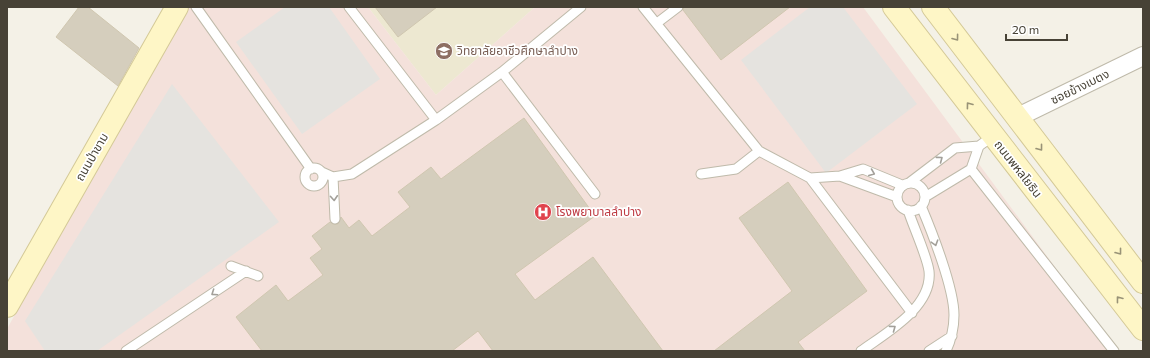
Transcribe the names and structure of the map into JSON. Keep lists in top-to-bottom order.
{
  "streets": {
    "main road": ["ถนนป่าขาม", "ถนนพหลโยธิน"],
    "street": ["ซอยข้างเบตง"]
  },
  "places": {
    "school or university": ["วิทยาลัยอาชีวศึกษาลำปาง"],
    "hospital": ["โรงพยาบาลลำปาง"]
  },
  "scale_bar": "20 m"
}
